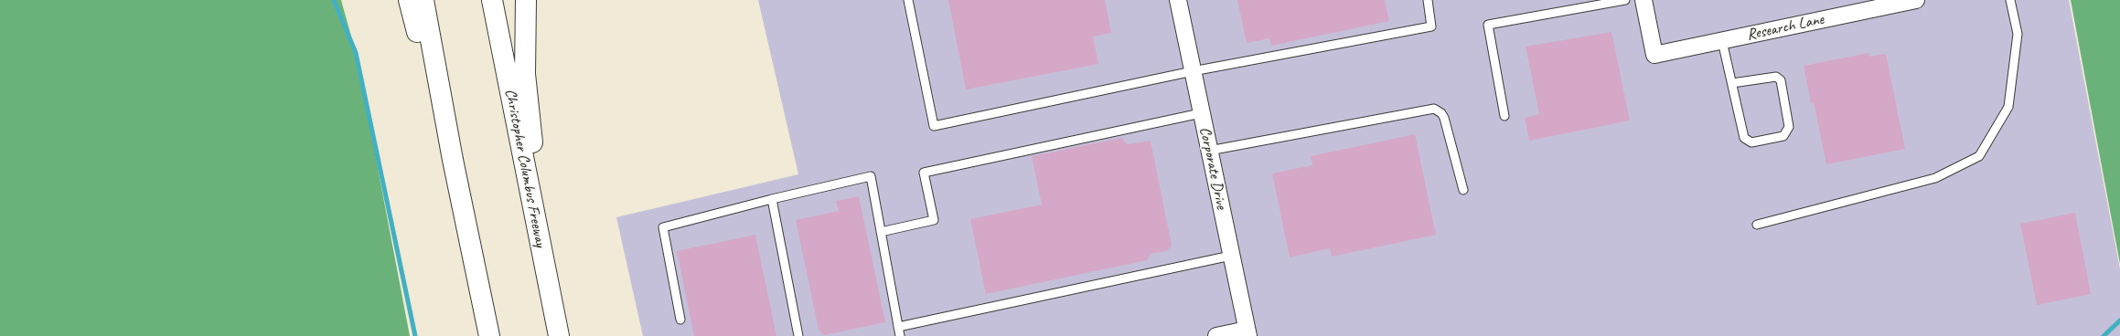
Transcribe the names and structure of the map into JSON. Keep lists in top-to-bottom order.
{
  "streets": {
    "highway": ["Christopher Columbus Freeway"],
    "street": ["Research Lane", "Corporate Drive"]
  }
}
